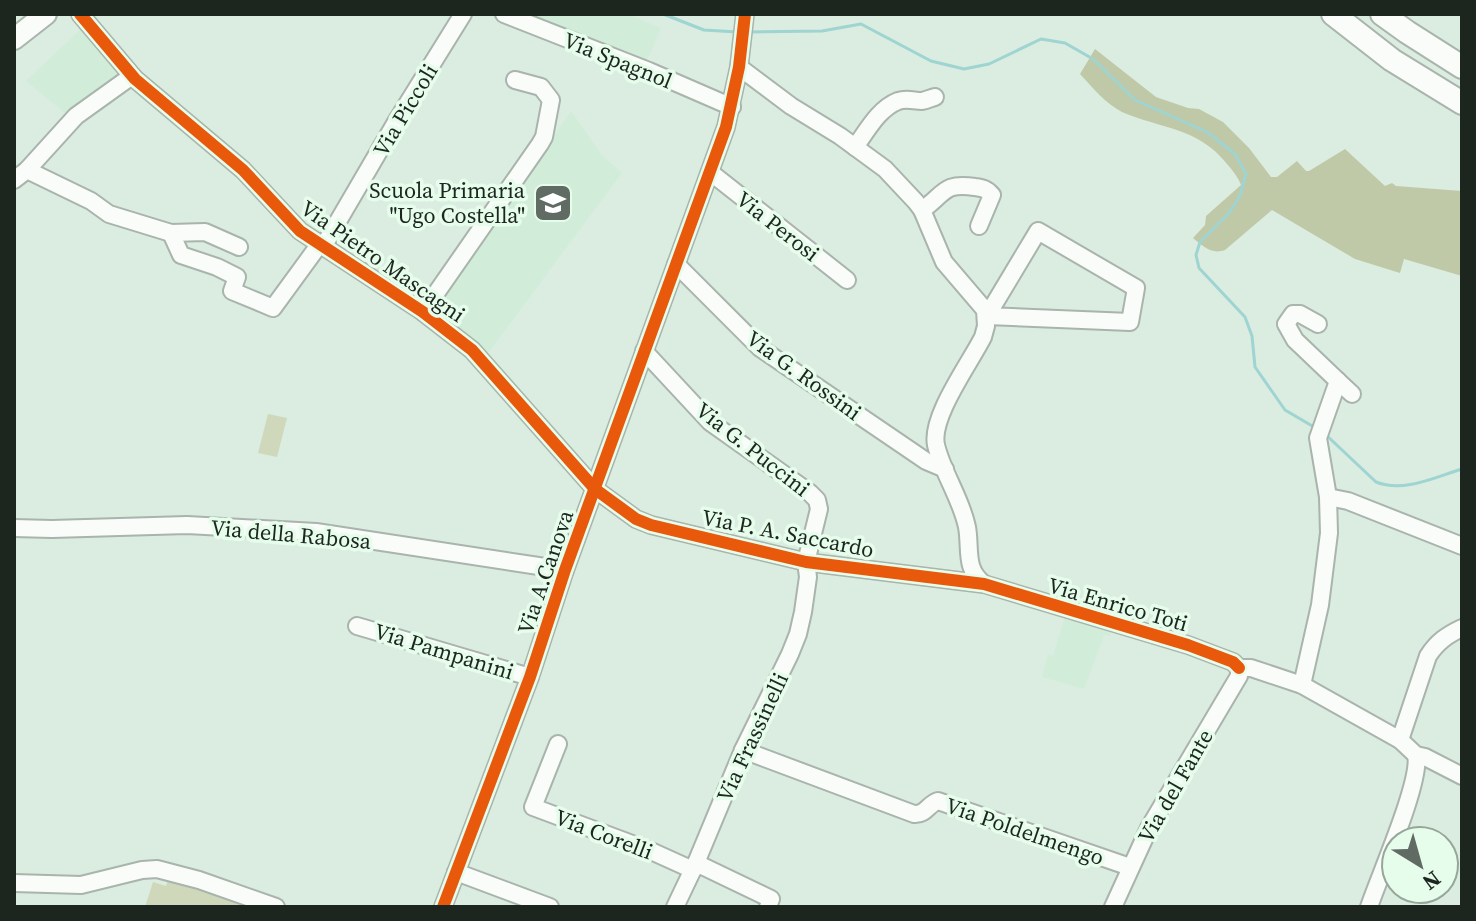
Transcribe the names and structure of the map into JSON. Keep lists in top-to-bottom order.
{
  "streets": {
    "street": [
      "Via Spagnol",
      "Via Piccoli",
      "Via Perosi",
      "Via Pietro Mascagni",
      "Via G. Rossini",
      "Via G. Puccini",
      "Via P. A. Saccardo",
      "Via della Rabosa",
      "Via A.Canova",
      "Via Enrico Toti",
      "Via Pampanini",
      "Via Frassinelli",
      "Via del Fante",
      "Via Poldelmengo",
      "Via Corelli"
    ]
  },
  "crossings": [
    ["Via Spagnol", "Via A.Canova"],
    ["Via Piccoli", "Via Pietro Mascagni"],
    ["Via Perosi", "Via A.Canova"],
    ["Via Pietro Mascagni", "Via P. A. Saccardo"],
    ["Via Pietro Mascagni", "Via A.Canova"],
    ["Via G. Rossini", "Via A.Canova"],
    ["Via G. Puccini", "Via P. A. Saccardo"],
    ["Via G. Puccini", "Via A.Canova"],
    ["Via G. Puccini", "Via Frassinelli"],
    ["Via P. A. Saccardo", "Via A.Canova"],
    ["Via P. A. Saccardo", "Via Enrico Toti"],
    ["Via P. A. Saccardo", "Via Frassinelli"],
    ["Via della Rabosa", "Via A.Canova"],
    ["Via A.Canova", "Via Pampanini"],
    ["Via Enrico Toti", "Via del Fante"],
    ["Via Frassinelli", "Via Poldelmengo"],
    ["Via Frassinelli", "Via Corelli"],
    ["Via del Fante", "Via Poldelmengo"]
  ],
  "places": {
    "school or university": ["Scuola Primaria \"Ugo Costella\""]
  },
  "north": "bottom right"
}
